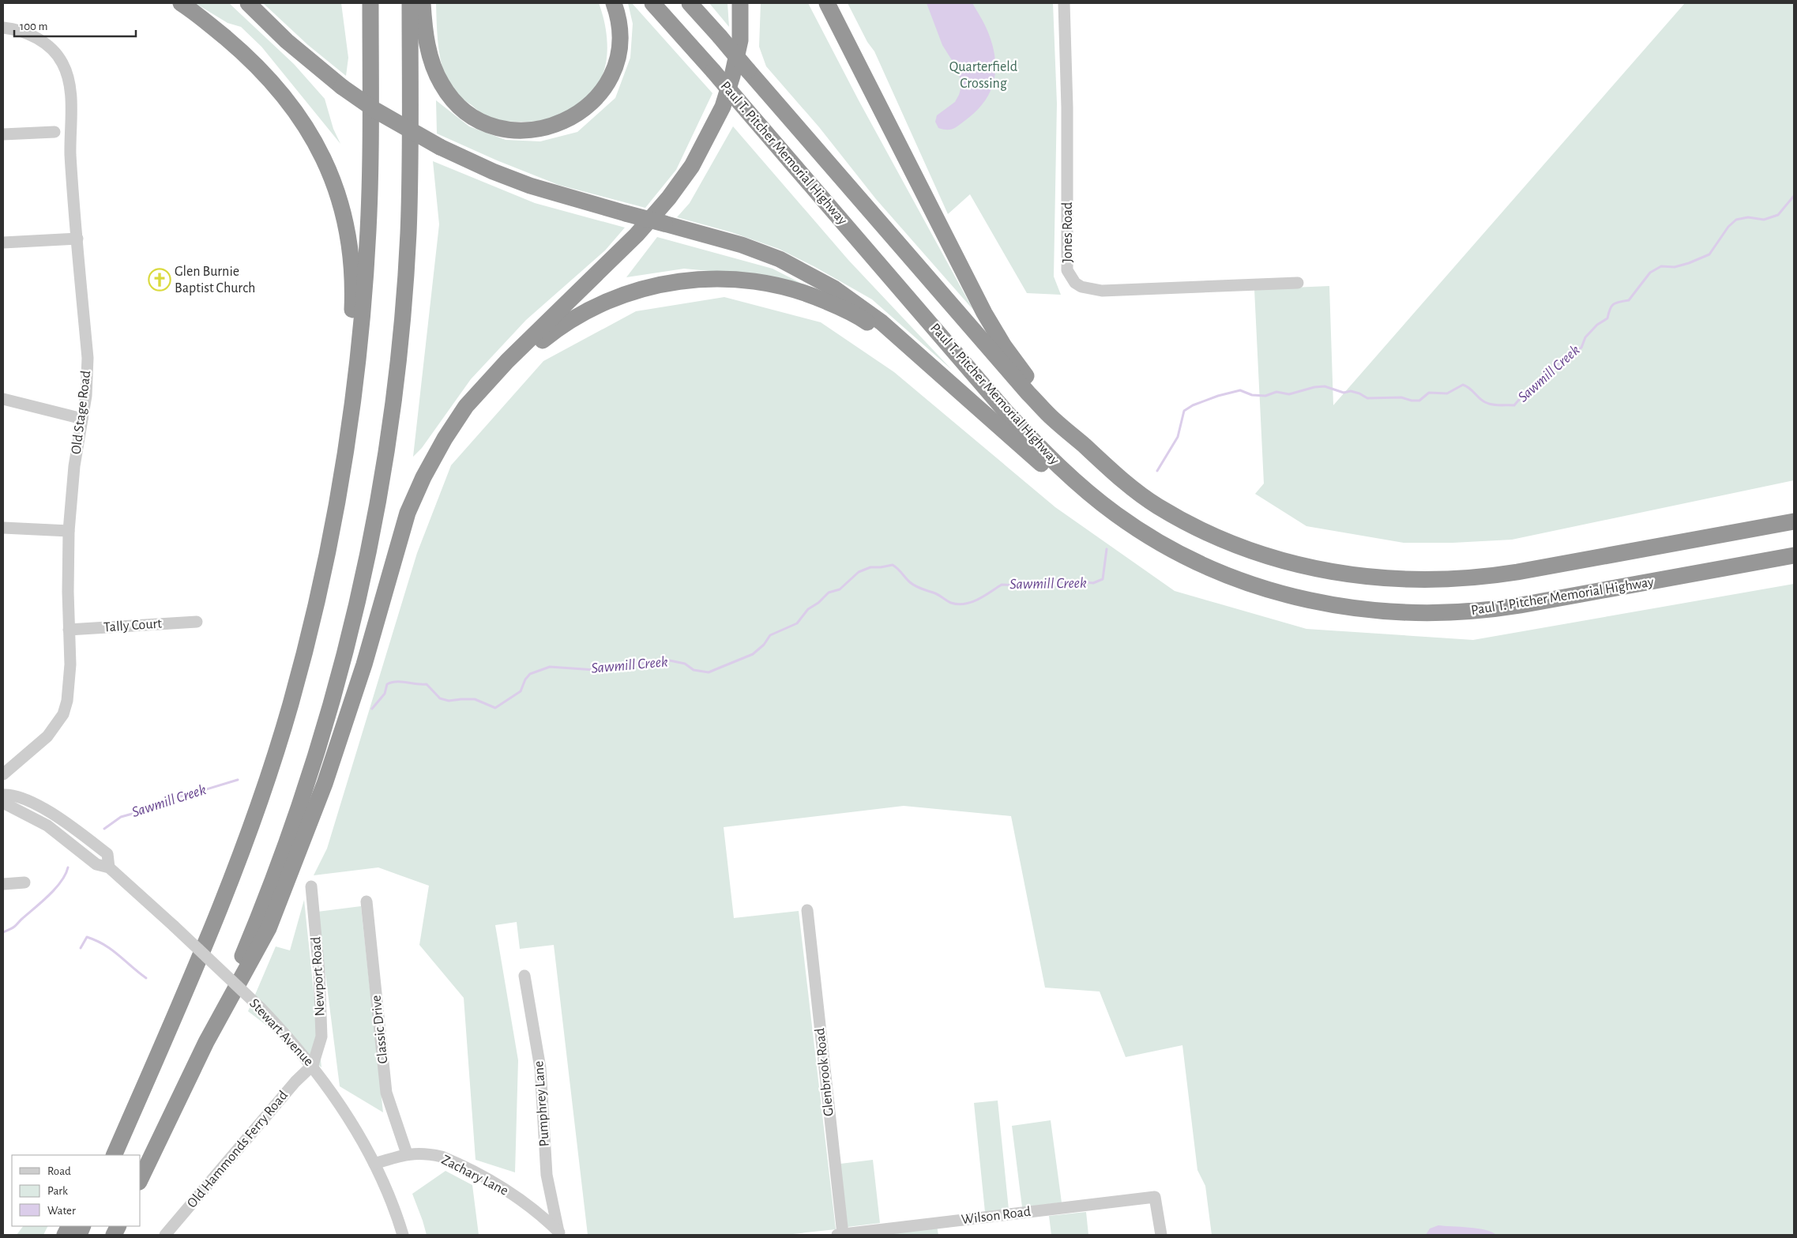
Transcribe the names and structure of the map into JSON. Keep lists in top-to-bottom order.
{
  "streets": {
    "highway": ["Paul T. Pitcher Memorial Highway"],
    "street": [
      "Jones Road",
      "Old Stage Road",
      "Tally Court",
      "Newport Road",
      "Classic Drive",
      "Stewart Avenue",
      "Glenbrook Road",
      "Pumphrey Lane",
      "Old Hammonds Ferry Road",
      "Zachary Lane",
      "Wilson Road"
    ]
  },
  "crossings": [
    ["Old Stage Road", "Tally Court"],
    ["Newport Road", "Stewart Avenue"],
    ["Newport Road", "Old Hammonds Ferry Road"],
    ["Classic Drive", "Zachary Lane"],
    ["Stewart Avenue", "Old Hammonds Ferry Road"],
    ["Stewart Avenue", "Zachary Lane"],
    ["Glenbrook Road", "Wilson Road"],
    ["Pumphrey Lane", "Zachary Lane"]
  ],
  "water": ["Sawmill Creek"],
  "parks": ["Quarterfield Crossing"],
  "places": {
    "church": ["Glen Burnie Baptist Church"]
  },
  "legend": ["Road", "Park", "Water"],
  "scale_bar": "100 m"
}
